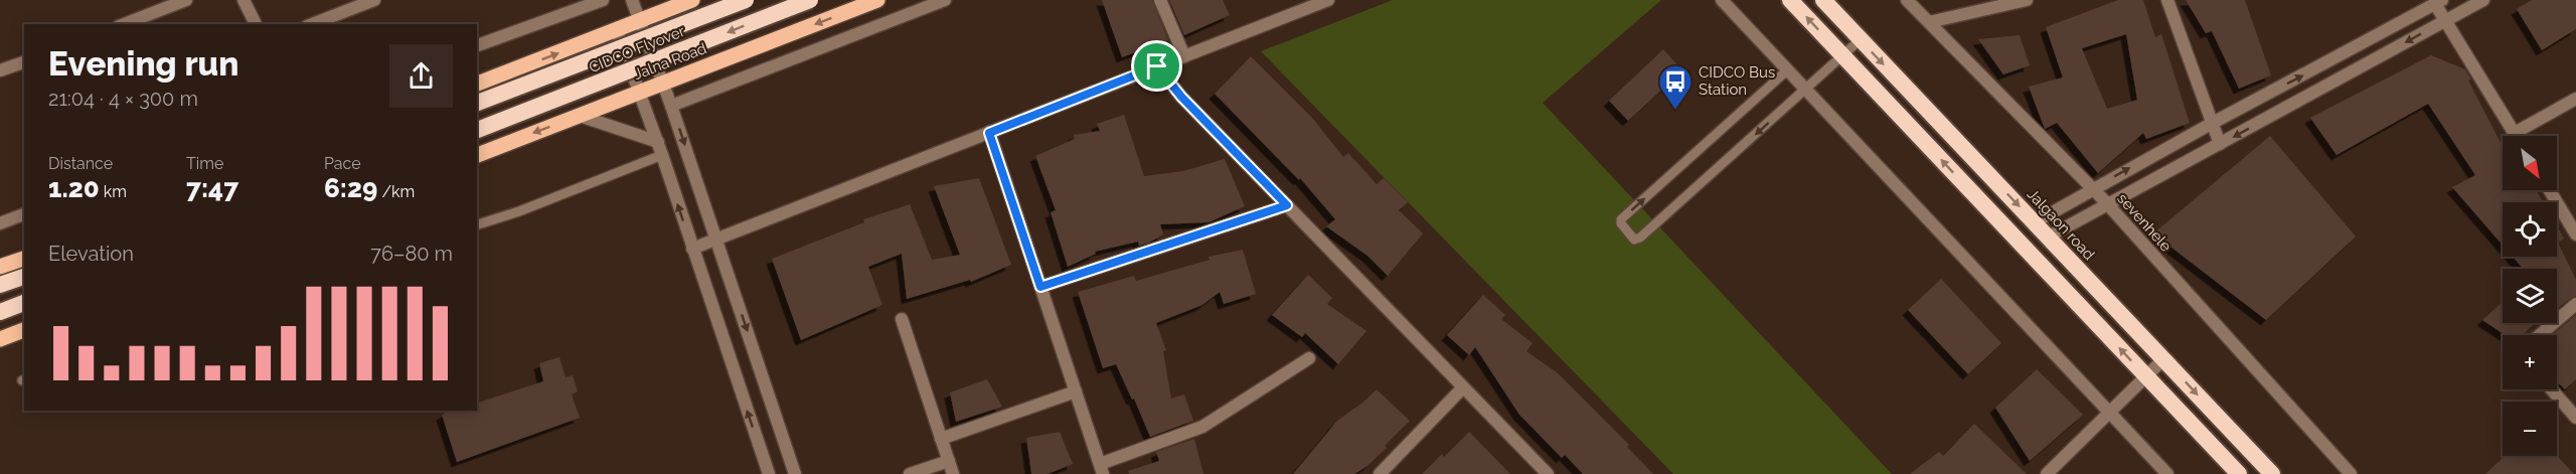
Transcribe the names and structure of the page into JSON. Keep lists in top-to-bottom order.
{
  "streets": {
    "highway": ["CIDCO Flyover", "Jalgaon road"],
    "main road": ["Jalna Road"],
    "street": ["sevenhele"]
  },
  "places": {
    "bus stop": ["CIDCO Bus Station"]
  },
  "north": "bottom right",
  "page": {
    "heading": ["Evening run", "21:04 · 4 × 300 m"],
    "stats": [
      ["Distance", "1.20 km"],
      ["Time", "7:47"],
      ["Pace", "6:29 /km"]
    ],
    "map_buttons": ["+", "−"],
    "chart": ["Elevation", "76–80 m"]
  }
}
